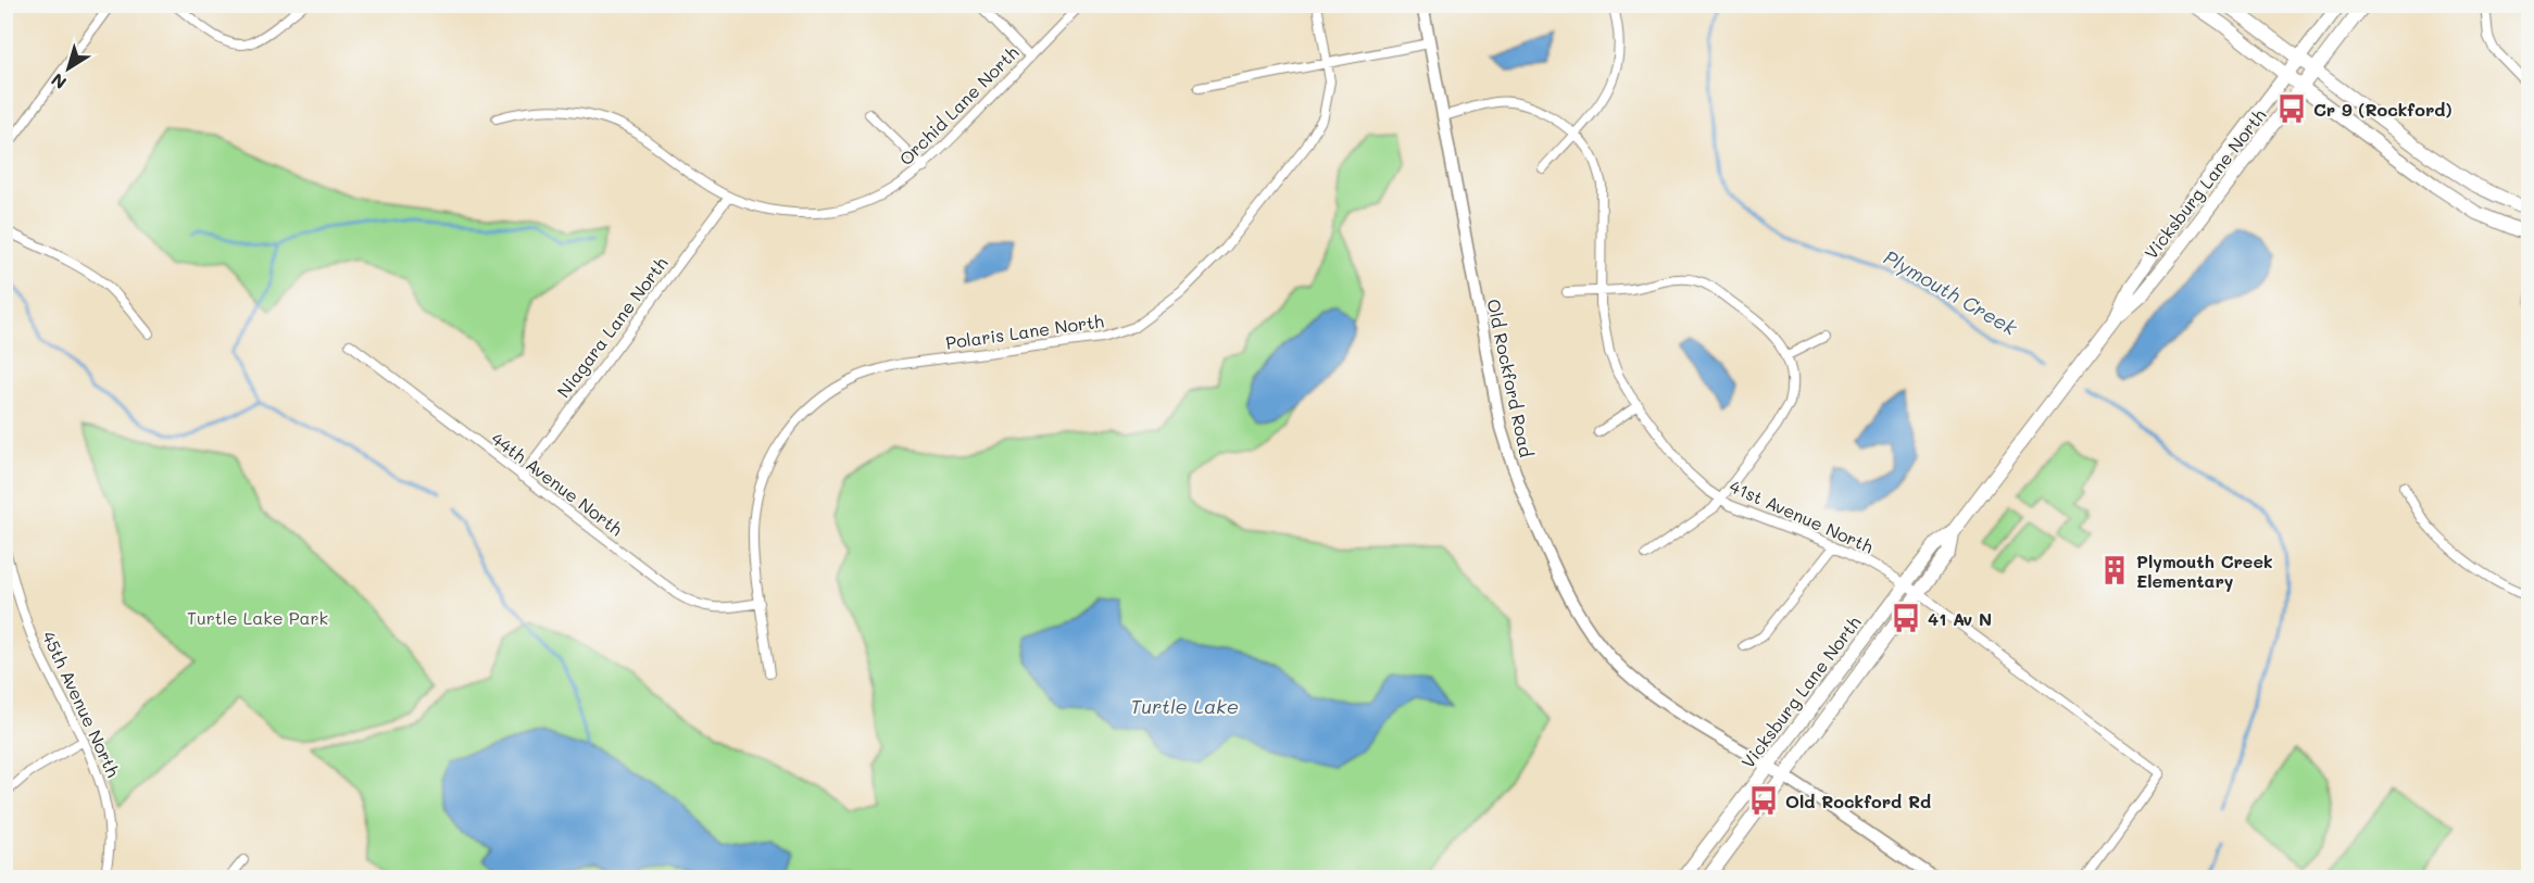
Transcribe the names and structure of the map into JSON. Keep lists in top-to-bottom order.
{
  "streets": {
    "main road": ["Vicksburg Lane North"],
    "street": [
      "Orchid Lane North",
      "Niagara Lane North",
      "Polaris Lane North",
      "Old Rockford Road",
      "44th Avenue North",
      "41st Avenue North",
      "45th Avenue North"
    ]
  },
  "crossings": [
    ["Orchid Lane North", "Niagara Lane North"],
    ["Vicksburg Lane North", "Old Rockford Road"],
    ["Vicksburg Lane North", "41st Avenue North"],
    ["Niagara Lane North", "44th Avenue North"],
    ["Polaris Lane North", "44th Avenue North"],
    ["Old Rockford Road", "41st Avenue North"]
  ],
  "water": ["Plymouth Creek", "Turtle Lake"],
  "parks": ["Turtle Lake Park"],
  "places": {
    "bus stop": ["Cr 9 (Rockford)", "41 Av N", "Old Rockford Rd"],
    "building": ["Plymouth Creek Elementary"]
  },
  "north": "bottom left"
}
